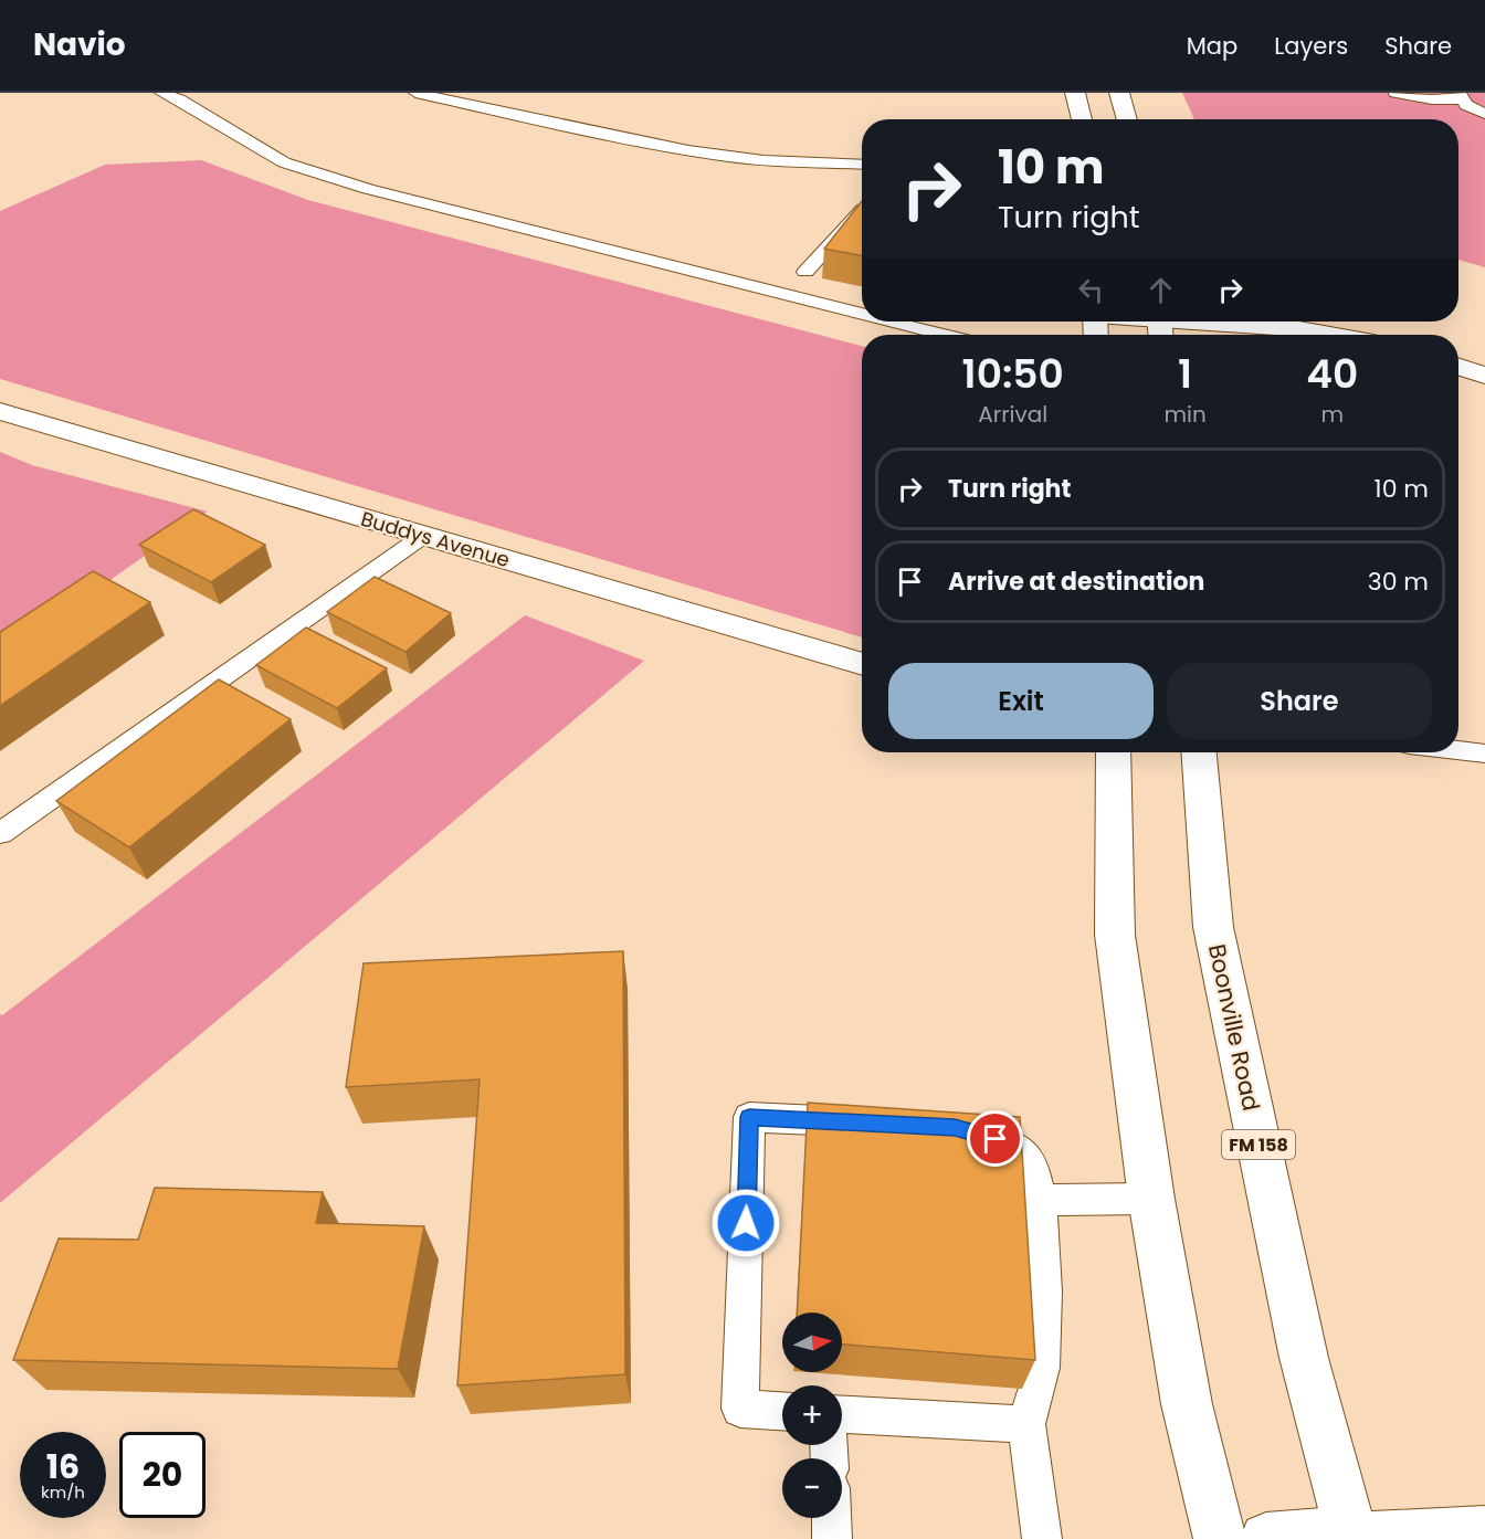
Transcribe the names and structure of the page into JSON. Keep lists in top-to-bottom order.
{
  "streets": {
    "main road": ["Buddys Avenue", "Boonville Road", "FM 158"]
  },
  "north": "right",
  "page": {
    "header": "Navio",
    "nav": ["Map", "Layers", "Share"],
    "turn": ["10 m", "Turn right"],
    "eta": [
      "10:50",
      "Arrival",
      "1",
      "min",
      "40",
      "m"
    ],
    "list": [
      {
        "name": "Turn right",
        "value": "10 m"
      },
      {
        "name": "Arrive at destination",
        "value": "30 m"
      }
    ],
    "buttons": ["Exit", "Share"],
    "map_buttons": ["+", "−"],
    "speed": "16 km/h",
    "limit": "20"
  }
}
